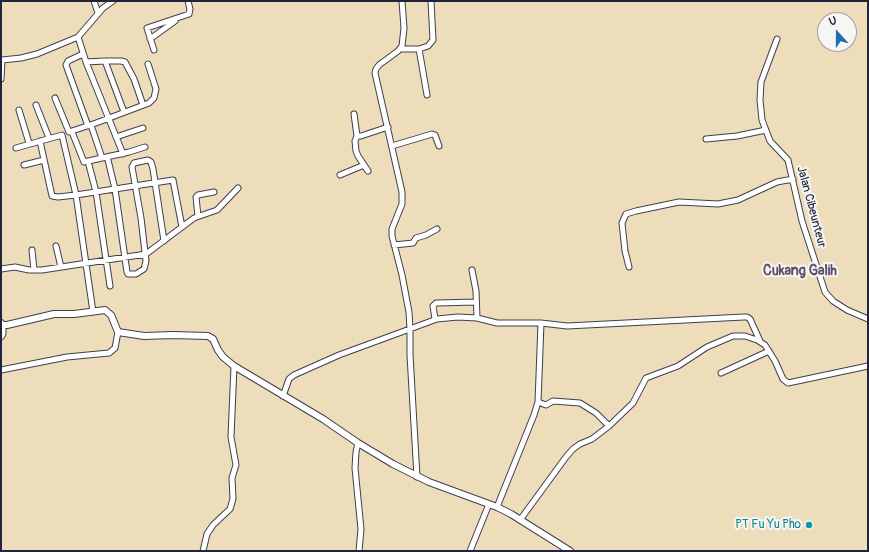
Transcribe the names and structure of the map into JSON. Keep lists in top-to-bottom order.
{
  "streets": {
    "street": ["Jalan Cibeunteur"]
  },
  "districts": ["Cukang Galih"],
  "places": ["PT Fu Yu Pho"],
  "north": "top"
}
